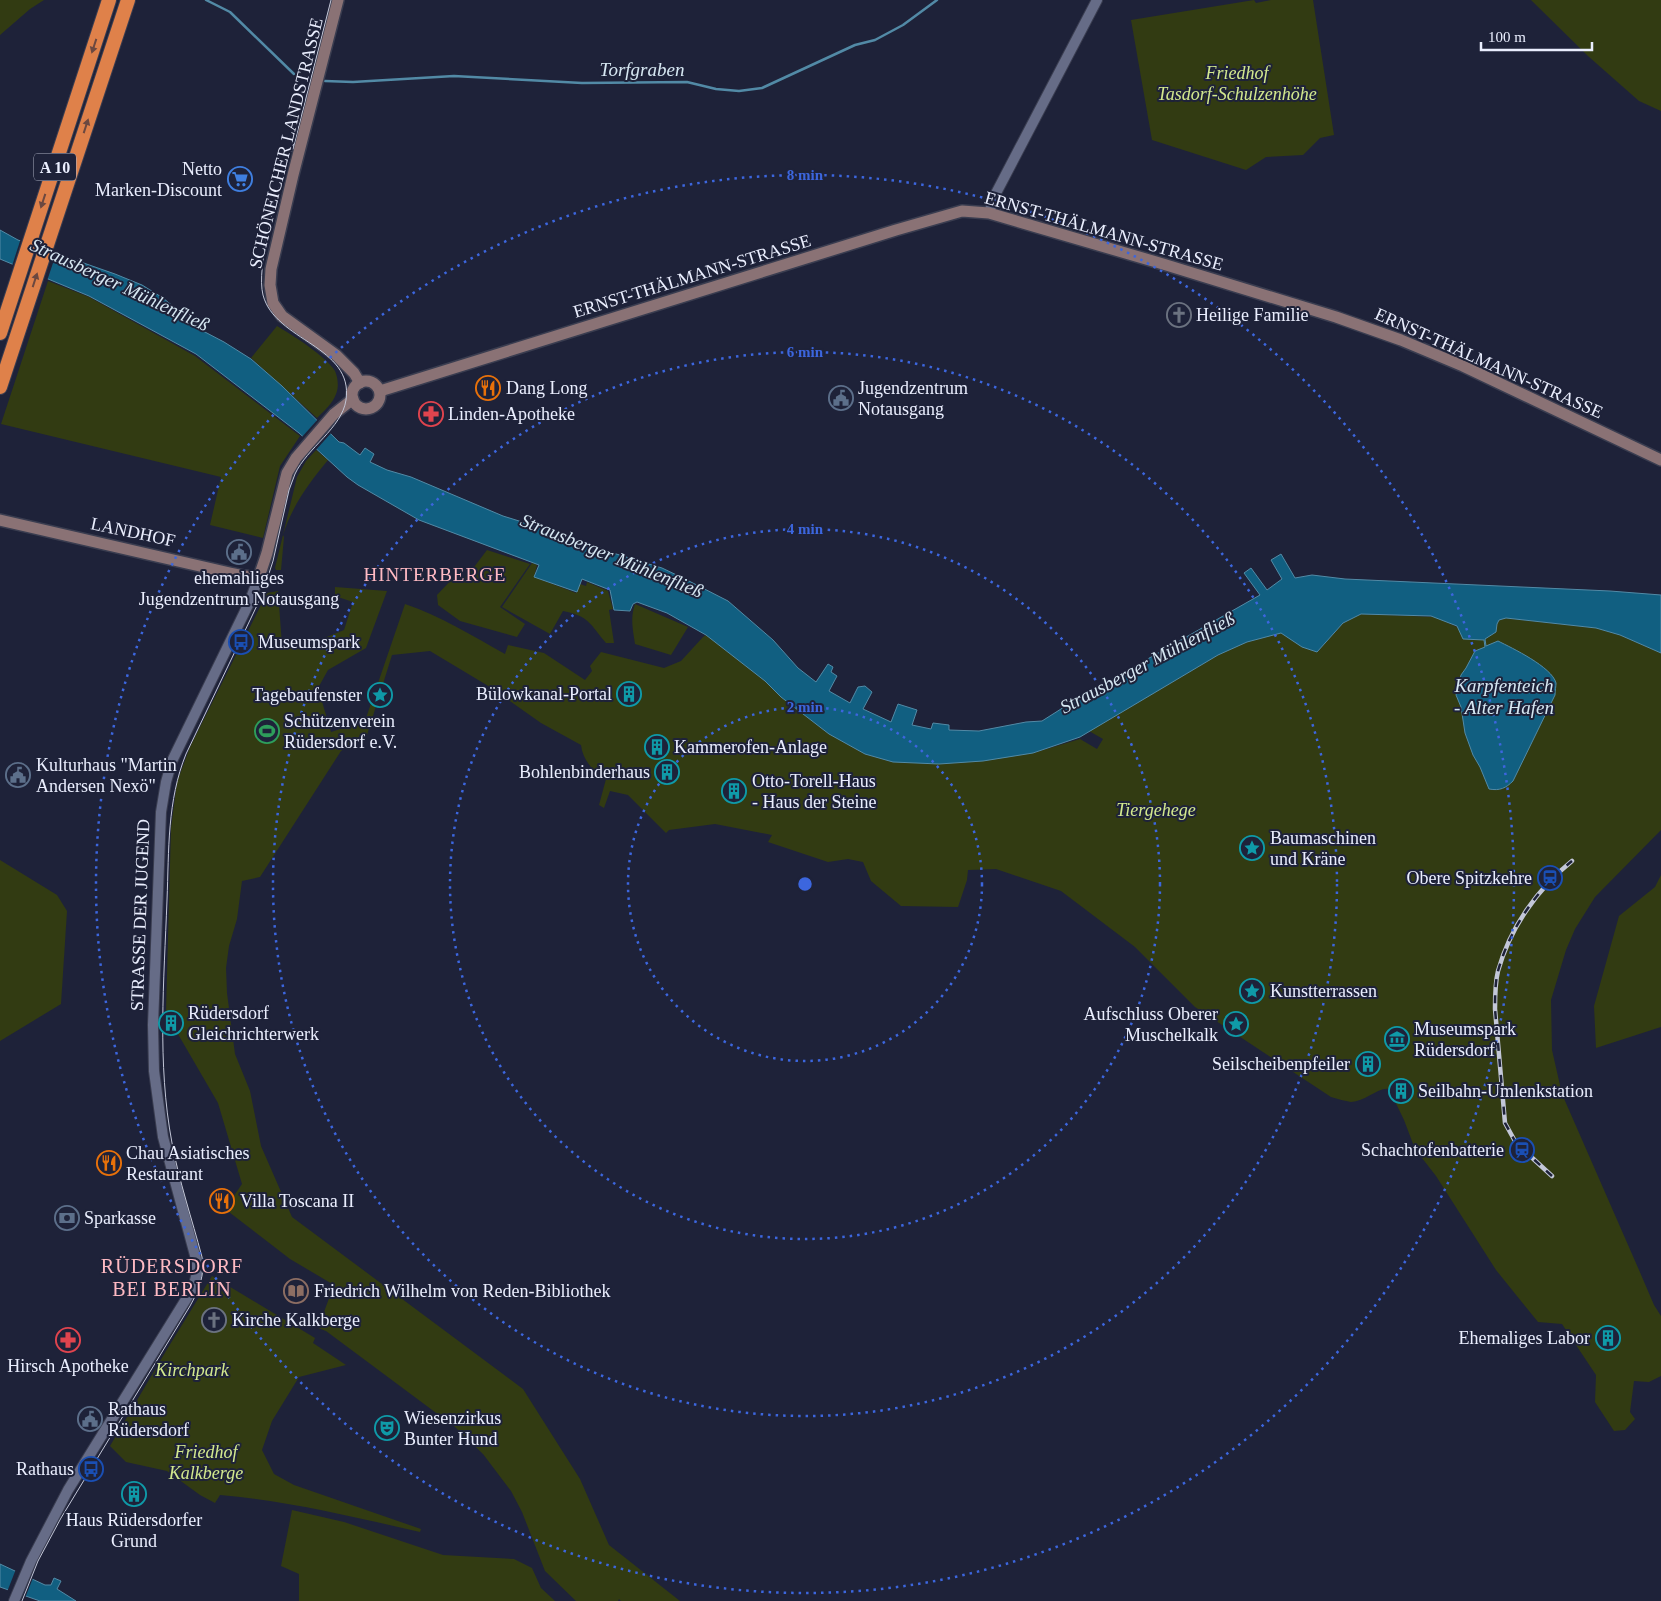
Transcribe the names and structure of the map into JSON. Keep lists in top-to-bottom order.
{
  "streets": {
    "highway": ["A 10"],
    "main road": [
      "SCHÖNEICHER LANDSTRASSE",
      "ERNST-THÄLMANN-STRASSE",
      "LANDHOF",
      "STRASSE DER JUGEND"
    ]
  },
  "crossings": [
    ["SCHÖNEICHER LANDSTRASSE", "ERNST-THÄLMANN-STRASSE"],
    ["SCHÖNEICHER LANDSTRASSE", "STRASSE DER JUGEND"],
    ["ERNST-THÄLMANN-STRASSE", "STRASSE DER JUGEND"],
    ["LANDHOF", "STRASSE DER JUGEND"]
  ],
  "districts": ["HINTERBERGE", "RÜDERSDORF BEI BERLIN"],
  "water": ["Torfgraben", "Strausberger Mühlenfließ", "Karpfenteich - Alter Hafen"],
  "parks": [
    "Friedhof Tasdorf-Schulzenhöhe",
    "Tiergehege",
    "Kirchpark",
    "Friedhof Kalkberge"
  ],
  "places": {
    "supermarket": ["Netto Marken-Discount"],
    "church": ["Heilige Familie", "Kirche Kalkberge"],
    "restaurant": ["Dang Long", "Chau Asiatisches Restaurant", "Villa Toscana II"],
    "public building": [
      "Jugendzentrum Notausgang",
      "ehemahliges Jugendzentrum Notausgang",
      "Kulturhaus \"Martin Andersen Nexö\"",
      "Rathaus Rüdersdorf"
    ],
    "pharmacy": ["Linden-Apotheke", "Hirsch Apotheke"],
    "bus stop": ["Museumspark", "Rathaus"],
    "building": [
      "Bülowkanal-Portal",
      "Kammerofen-Anlage",
      "Bohlenbinderhaus",
      "Otto-Torell-Haus - Haus der Steine",
      "Rüdersdorf Gleichrichterwerk",
      "Seilscheibenpfeiler",
      "Seilbahn-Umlenkstation",
      "Ehemaliges Labor",
      "Haus Rüdersdorfer Grund"
    ],
    "place": [
      "Tagebaufenster",
      "Baumaschinen und Kräne",
      "Kunstterrassen",
      "Aufschluss Oberer Muschelkalk"
    ],
    "sports": ["Schützenverein Rüdersdorf e.V."],
    "station": ["Obere Spitzkehre", "Schachtofenbatterie"],
    "museum": ["Museumspark Rüdersdorf"],
    "bank": ["Sparkasse"],
    "library": ["Friedrich Wilhelm von Reden-Bibliothek"],
    "theatre": ["Wiesenzirkus Bunter Hund"]
  },
  "scale_bar": "100 m",
  "rings": [
    "8 min",
    "6 min",
    "4 min",
    "2 min"
  ]
}
